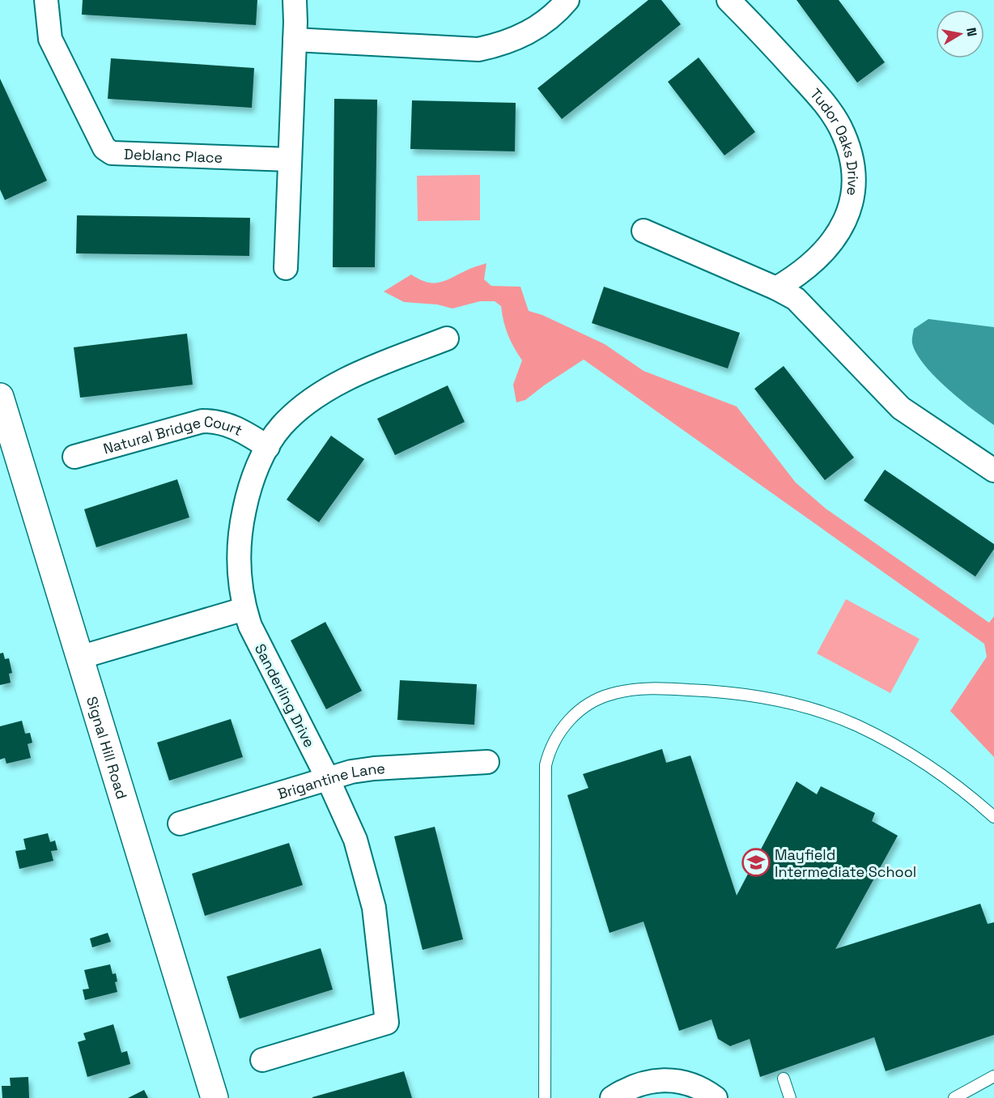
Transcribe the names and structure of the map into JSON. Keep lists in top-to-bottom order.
{
  "streets": {
    "main road": ["Signal Hill Road"],
    "street": [
      "Tudor Oaks Drive",
      "Deblanc Place",
      "Natural Bridge Court",
      "Sanderling Drive",
      "Brigantine Lane"
    ]
  },
  "crossings": [
    ["Natural Bridge Court", "Sanderling Drive"],
    ["Sanderling Drive", "Brigantine Lane"]
  ],
  "places": {
    "school or university": ["Mayfield Intermediate School"]
  },
  "north": "right"
}
